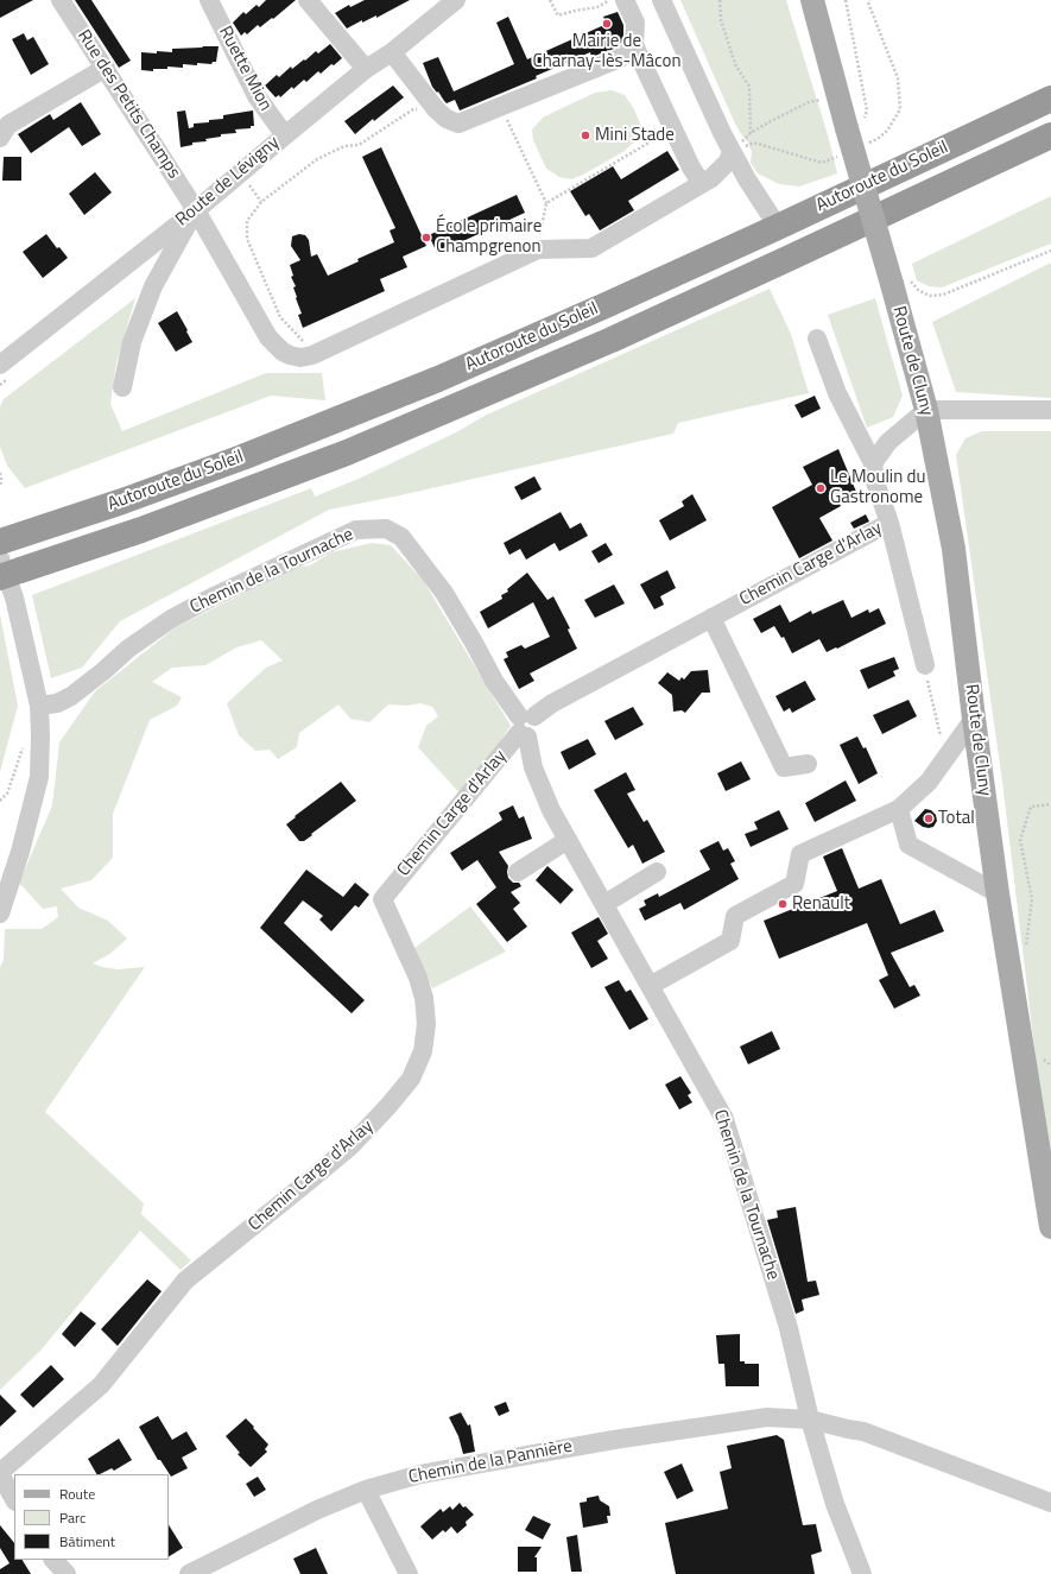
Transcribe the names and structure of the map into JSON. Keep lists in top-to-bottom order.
{
  "streets": {
    "highway": ["Autoroute du Soleil"],
    "main road": ["Route de Cluny"],
    "street": [
      "Ruette Mion",
      "Rue des Petits Champs",
      "Route de Lévigny",
      "Chemin Carge d'Arlay",
      "Chemin de la Tournache",
      "Chemin de la Pannière"
    ]
  },
  "crossings": [
    ["Ruette Mion", "Route de Lévigny"],
    ["Rue des Petits Champs", "Route de Lévigny"],
    ["Chemin Carge d'Arlay", "Chemin de la Tournache"],
    ["Chemin de la Tournache", "Chemin de la Pannière"]
  ],
  "places": [
    "Mairie de Charnay-lès-Mâcon",
    "Mini Stade",
    "École primaire Champgrenon",
    "Le Moulin du Gastronome",
    "Total",
    "Renault"
  ],
  "legend": ["Route", "Parc", "Bâtiment"]
}
